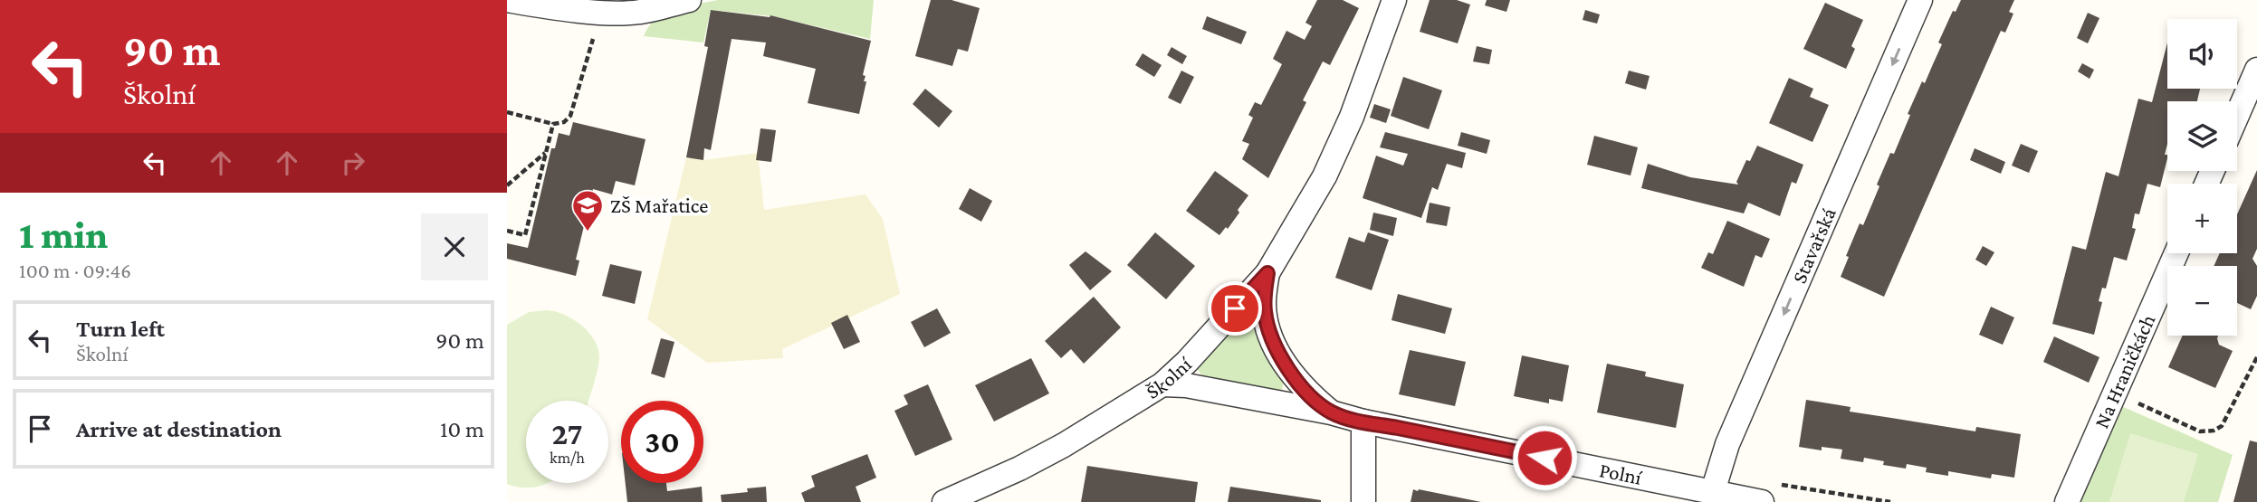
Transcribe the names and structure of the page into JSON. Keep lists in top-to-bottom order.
{
  "streets": {
    "street": [
      "Stavařská",
      "Na Hraničkách",
      "Školní",
      "Polní"
    ]
  },
  "crossings": [
    ["Stavařská", "Polní"],
    ["Školní", "Polní"]
  ],
  "one_way": ["Stavařská"],
  "places": {
    "school or university": ["ZŠ Mařatice"]
  },
  "page": {
    "turn": ["90 m", "Školní"],
    "map_buttons": ["+", "−"],
    "heading": ["1 min", "100 m · 09:46"],
    "list": [
      {
        "name": "Turn left",
        "note": "Školní",
        "value": "90 m"
      },
      {
        "name": "Arrive at destination",
        "value": "10 m"
      }
    ],
    "speed": "27 km/h",
    "limit": "30"
  }
}
